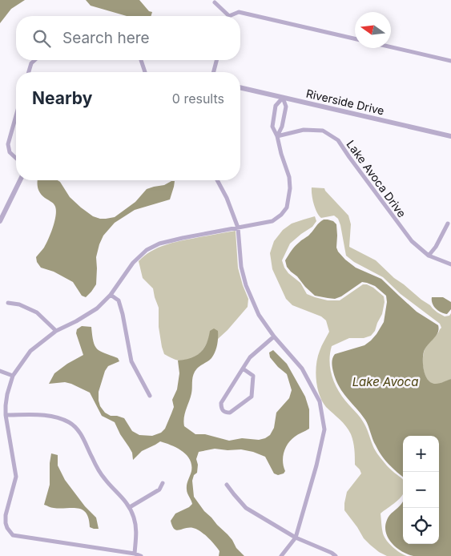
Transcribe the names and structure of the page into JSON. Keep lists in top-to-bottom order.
{
  "streets": {
    "street": ["Riverside Drive", "Lake Avoca Drive"]
  },
  "water": ["Lake Avoca"],
  "north": "left",
  "page": {
    "search": "Search here",
    "heading": ["Nearby", "0 results"],
    "map_buttons": ["+", "−"]
  }
}
